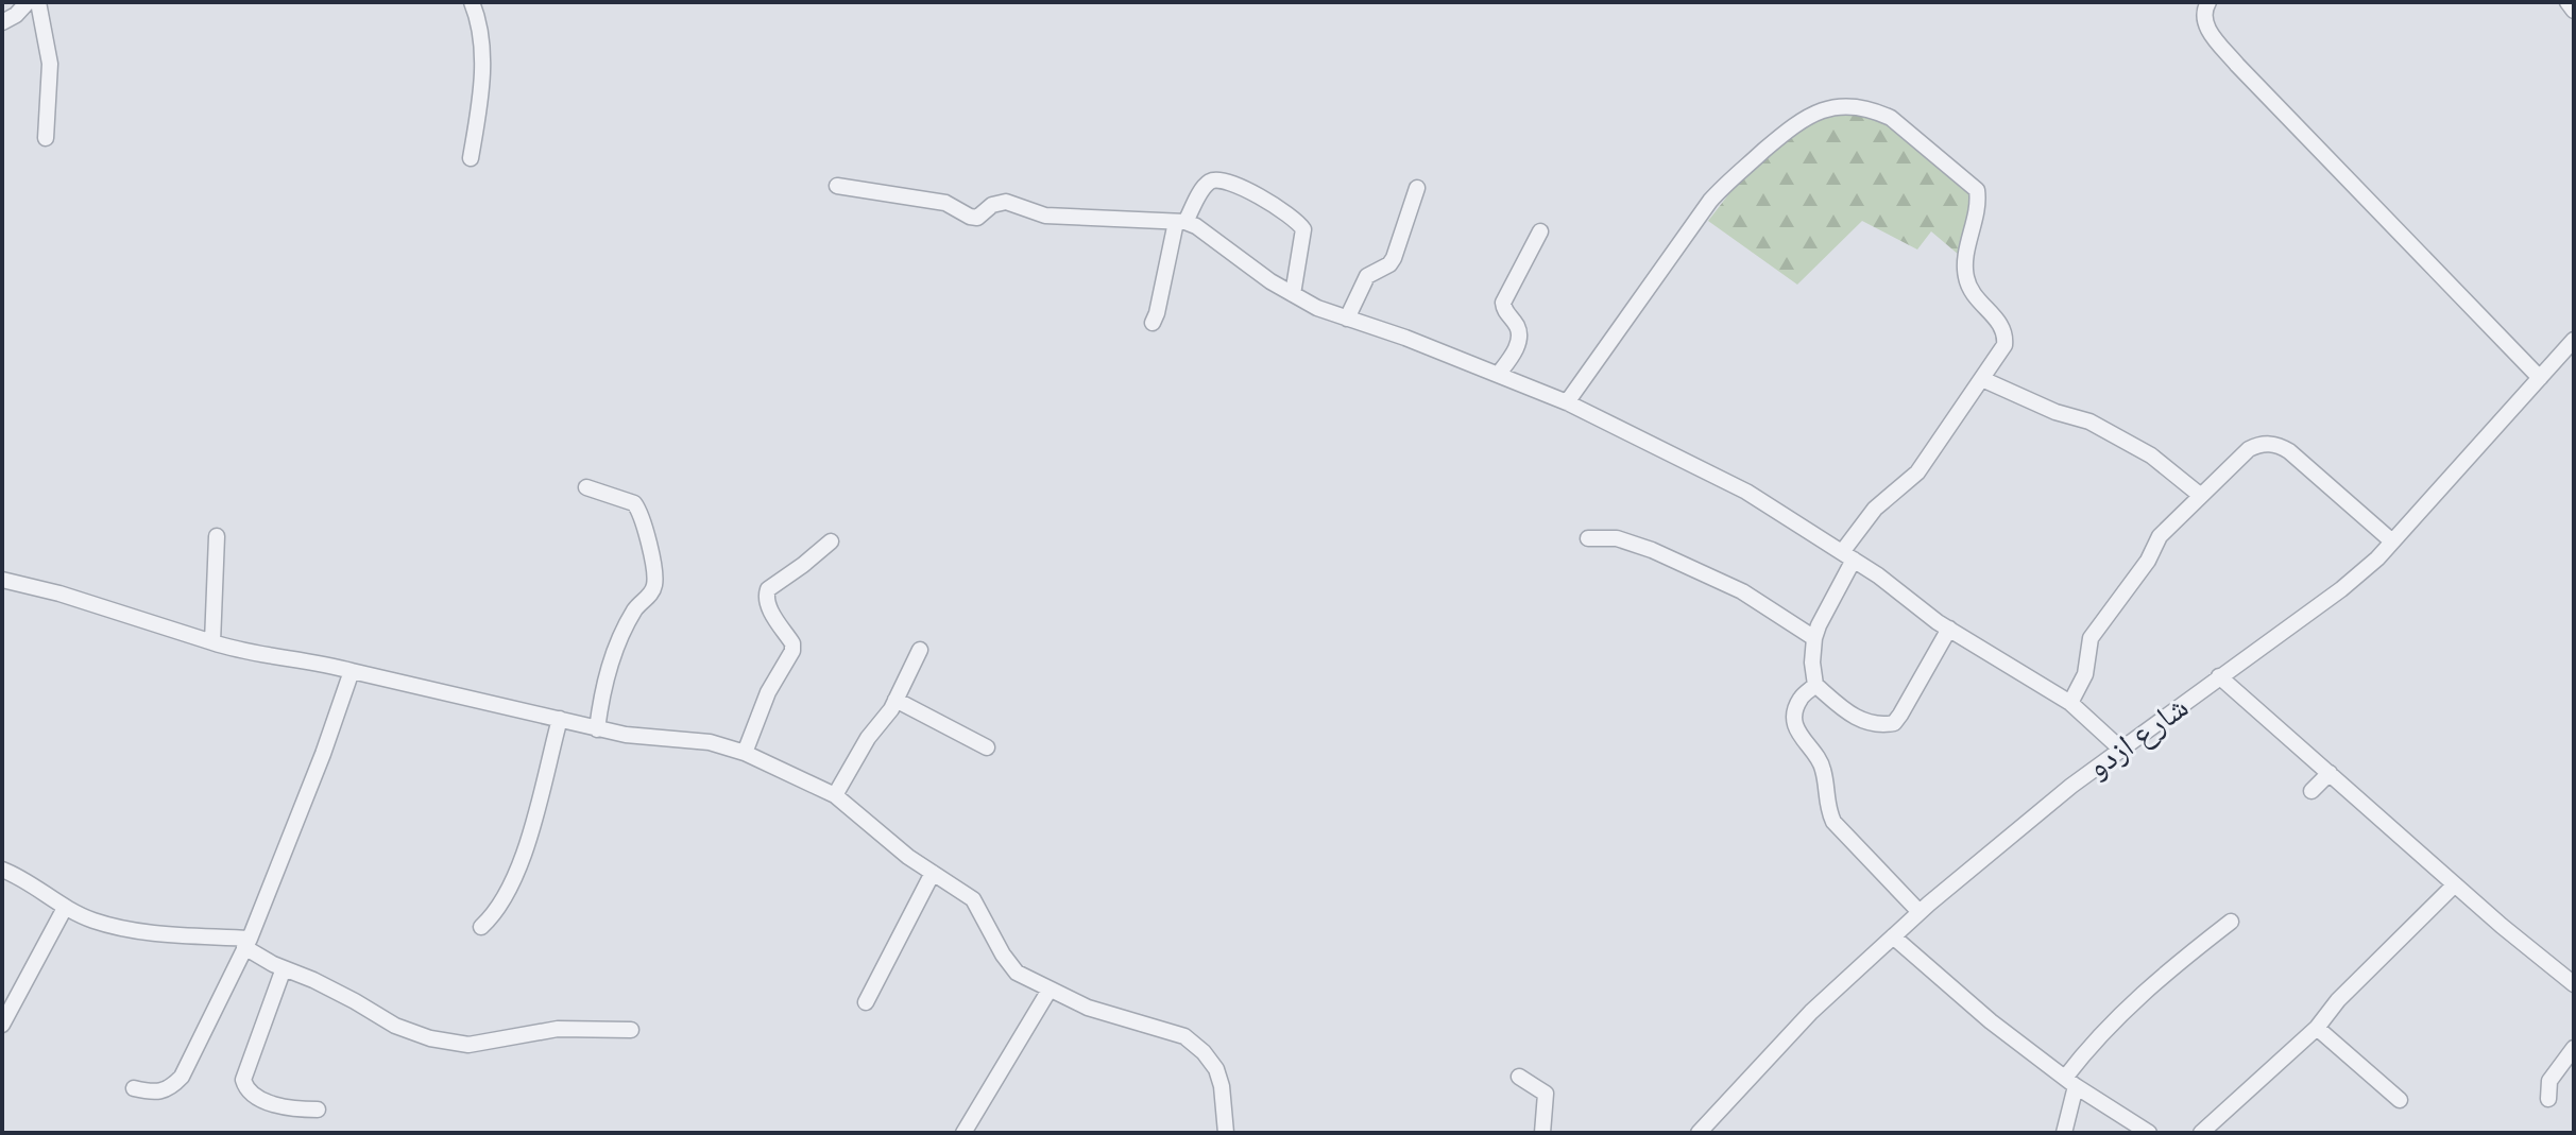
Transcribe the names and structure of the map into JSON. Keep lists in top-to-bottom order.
{
  "streets": {
    "street": ["شارع ازدو"]
  }
}
